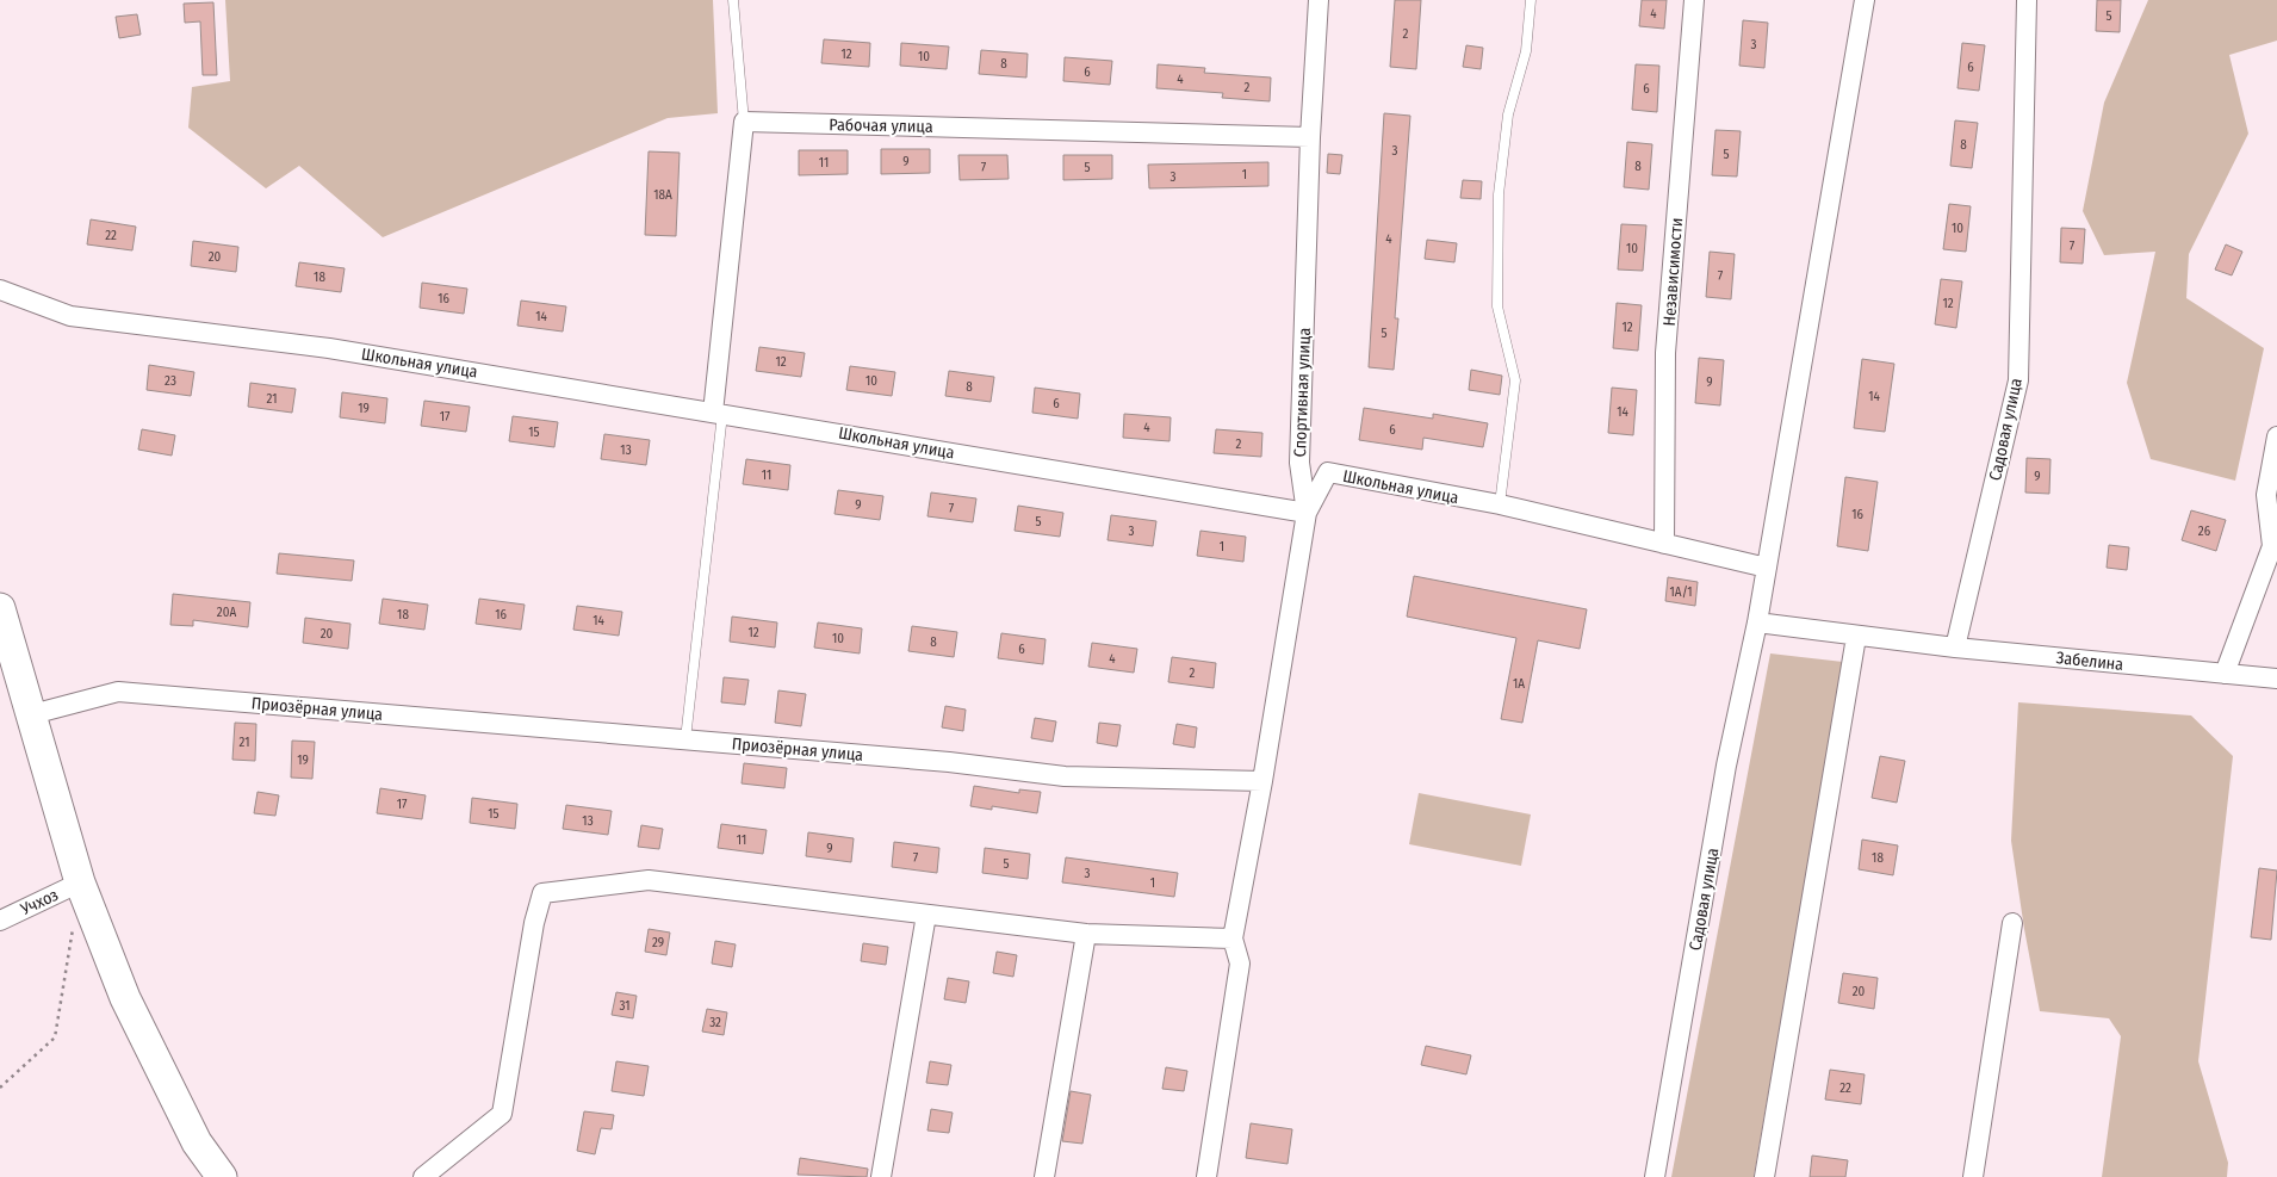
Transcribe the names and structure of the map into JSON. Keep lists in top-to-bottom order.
{
  "streets": {
    "street": [
      "Рабочая улица",
      "Независимости",
      "Школьная улица",
      "Спортивная улица",
      "Садовая улица",
      "Забелина",
      "Приозёрная улица",
      "Учхоз"
    ]
  },
  "crossings": [
    ["Рабочая улица", "Спортивная улица"],
    ["Независимости", "Школьная улица"],
    ["Школьная улица", "Спортивная улица"],
    ["Школьная улица", "Садовая улица"],
    ["Спортивная улица", "Приозёрная улица"],
    ["Садовая улица", "Забелина"]
  ],
  "house_numbers": [
    "4",
    "5",
    "2",
    "3",
    "12",
    "10",
    "8",
    "6",
    "6",
    "4",
    "2",
    "6",
    "8",
    "3",
    "5",
    "9",
    "11",
    "8",
    "7",
    "5",
    "1",
    "3",
    "18А",
    "10",
    "22",
    "4",
    "7",
    "10",
    "20",
    "7",
    "18",
    "16",
    "12",
    "14",
    "12",
    "5",
    "12",
    "23",
    "10",
    "9",
    "8",
    "14",
    "21",
    "6",
    "19",
    "14",
    "17",
    "4",
    "6",
    "15",
    "2",
    "13",
    "11",
    "9",
    "9",
    "7",
    "16",
    "5",
    "3",
    "26",
    "1",
    "1А/1",
    "20А",
    "18",
    "16",
    "14",
    "12",
    "20",
    "10",
    "8",
    "6",
    "4",
    "2",
    "1А",
    "21",
    "19",
    "17",
    "15",
    "13",
    "11",
    "9",
    "7",
    "18",
    "5",
    "3",
    "1",
    "29",
    "20",
    "31",
    "32",
    "22"
  ]
}
